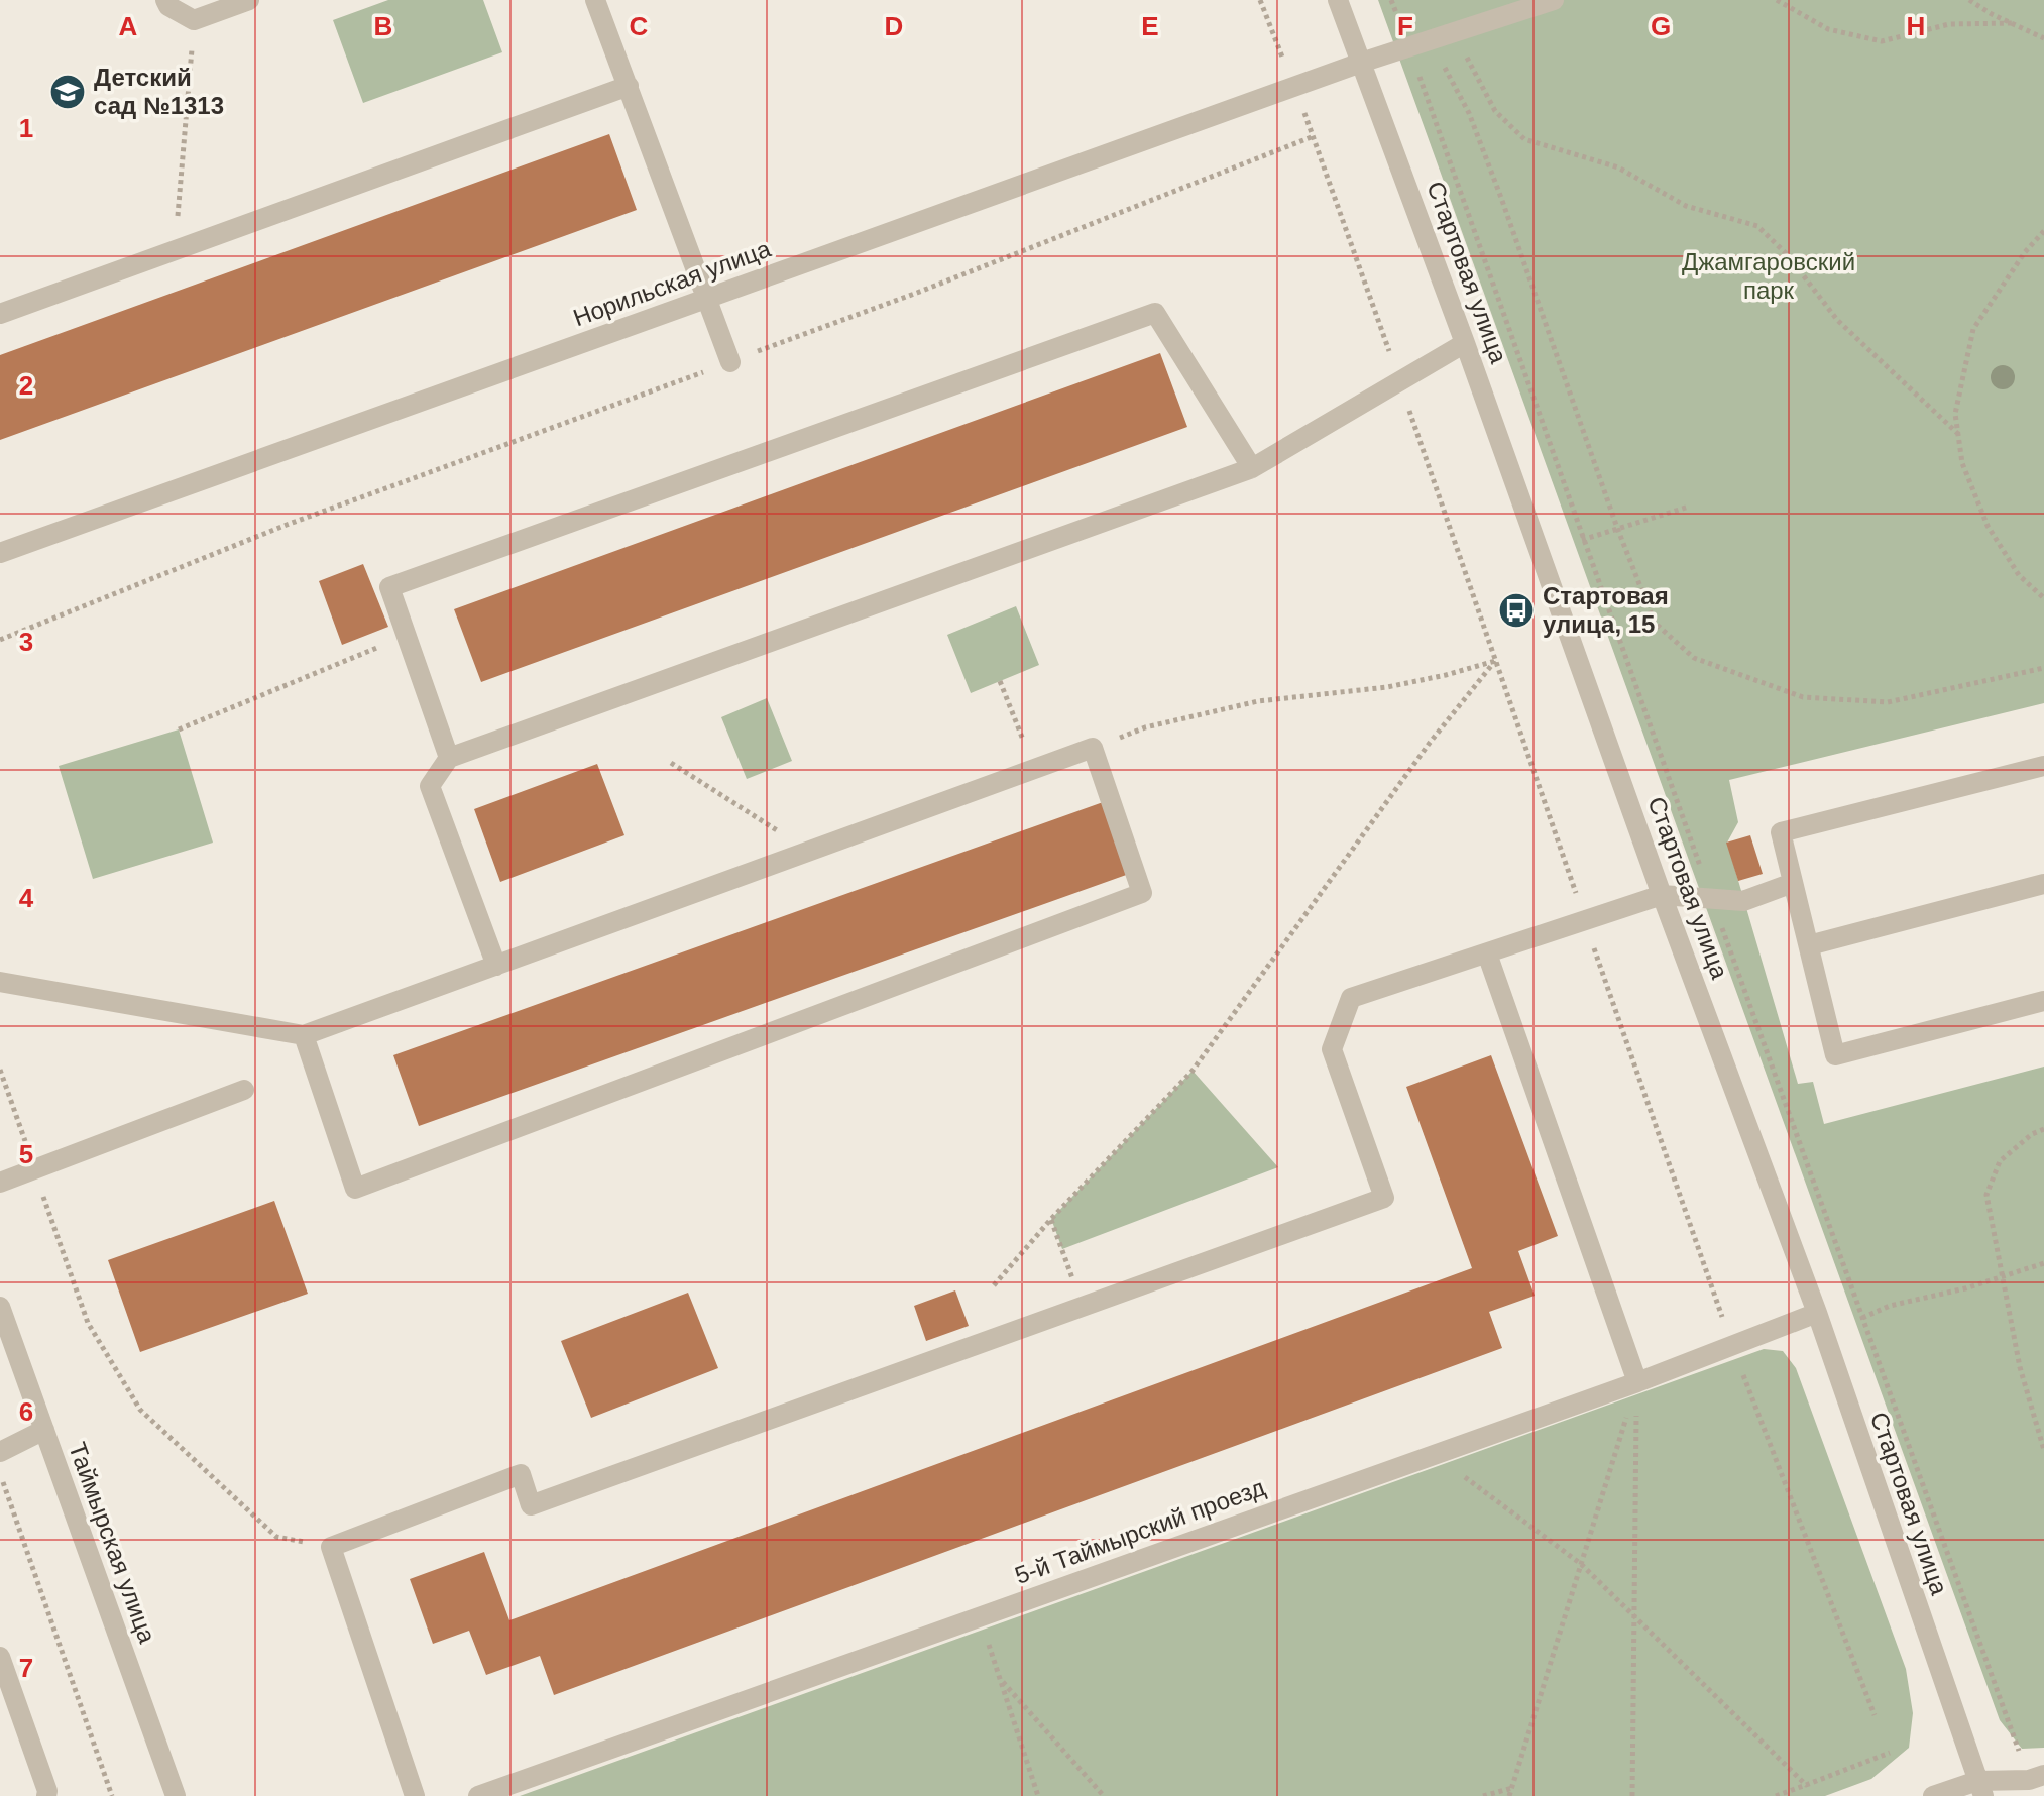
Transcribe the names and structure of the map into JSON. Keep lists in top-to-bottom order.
{
  "streets": {
    "street": [
      "Стартовая улица",
      "Норильская улица",
      "5-й Таймырский проезд",
      "Таймырская улица"
    ]
  },
  "crossings": [
    ["Стартовая улица", "Норильская улица"],
    ["Стартовая улица", "5-й Таймырский проезд"]
  ],
  "parks": ["Джамгаровский парк"],
  "places": {
    "school or university": ["Детский сад №1313"],
    "bus stop": ["Стартовая улица, 15"]
  },
  "grid": {
    "columns": [
      "A",
      "B",
      "C",
      "D",
      "E",
      "F",
      "G",
      "H"
    ],
    "rows": [
      "1",
      "2",
      "3",
      "4",
      "5",
      "6",
      "7"
    ]
  }
}
